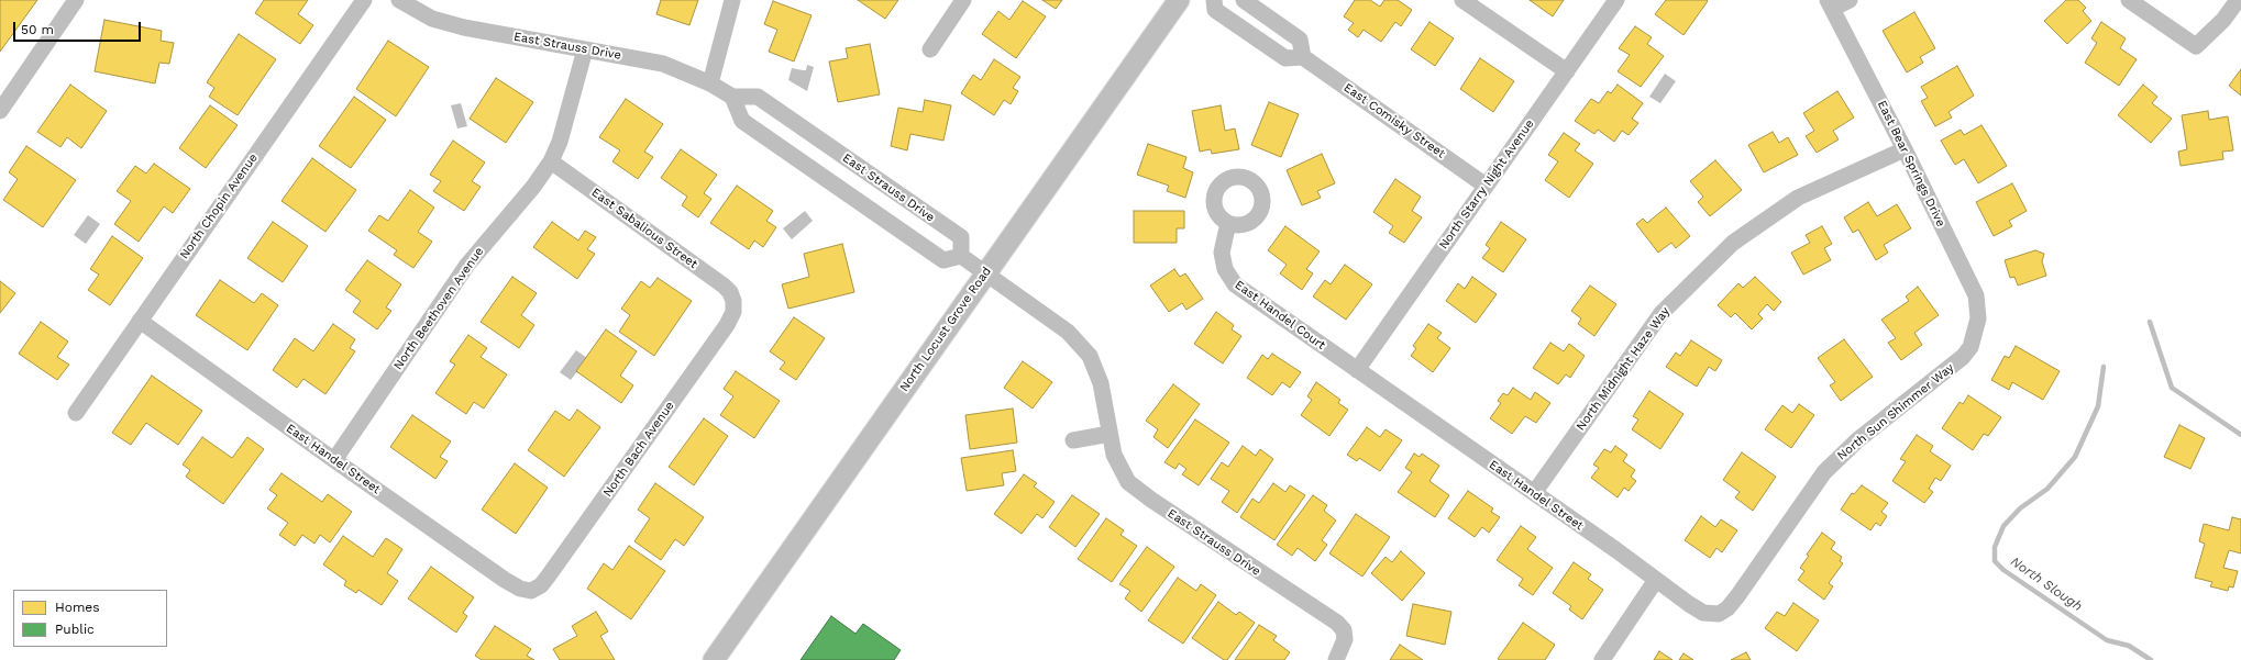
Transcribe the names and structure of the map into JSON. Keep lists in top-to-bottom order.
{
  "streets": {
    "main road": ["North Locust Grove Road"],
    "street": [
      "East Strauss Drive",
      "East Comisky Street",
      "East Bear Springs Drive",
      "North Starry Night Avenue",
      "North Chopin Avenue",
      "East Sabalious Street",
      "North Beethoven Avenue",
      "East Handel Court",
      "North Midnight Haze Way",
      "North Sun Shimmer Way",
      "North Bach Avenue",
      "East Handel Street"
    ]
  },
  "crossings": [
    ["East Strauss Drive", "North Beethoven Avenue"],
    ["East Strauss Drive", "North Locust Grove Road"],
    ["East Comisky Street", "North Starry Night Avenue"],
    ["East Bear Springs Drive", "North Midnight Haze Way"],
    ["East Bear Springs Drive", "North Sun Shimmer Way"],
    ["North Starry Night Avenue", "East Handel Court"],
    ["North Starry Night Avenue", "East Handel Street"],
    ["North Chopin Avenue", "East Handel Street"],
    ["East Sabalious Street", "North Beethoven Avenue"],
    ["East Sabalious Street", "North Bach Avenue"],
    ["North Beethoven Avenue", "East Handel Street"],
    ["East Handel Court", "East Handel Street"],
    ["North Midnight Haze Way", "East Handel Street"],
    ["North Sun Shimmer Way", "East Handel Street"],
    ["North Bach Avenue", "East Handel Street"]
  ],
  "water": ["North Slough"],
  "legend": ["Homes", "Public"],
  "scale_bar": "50 m"
}
